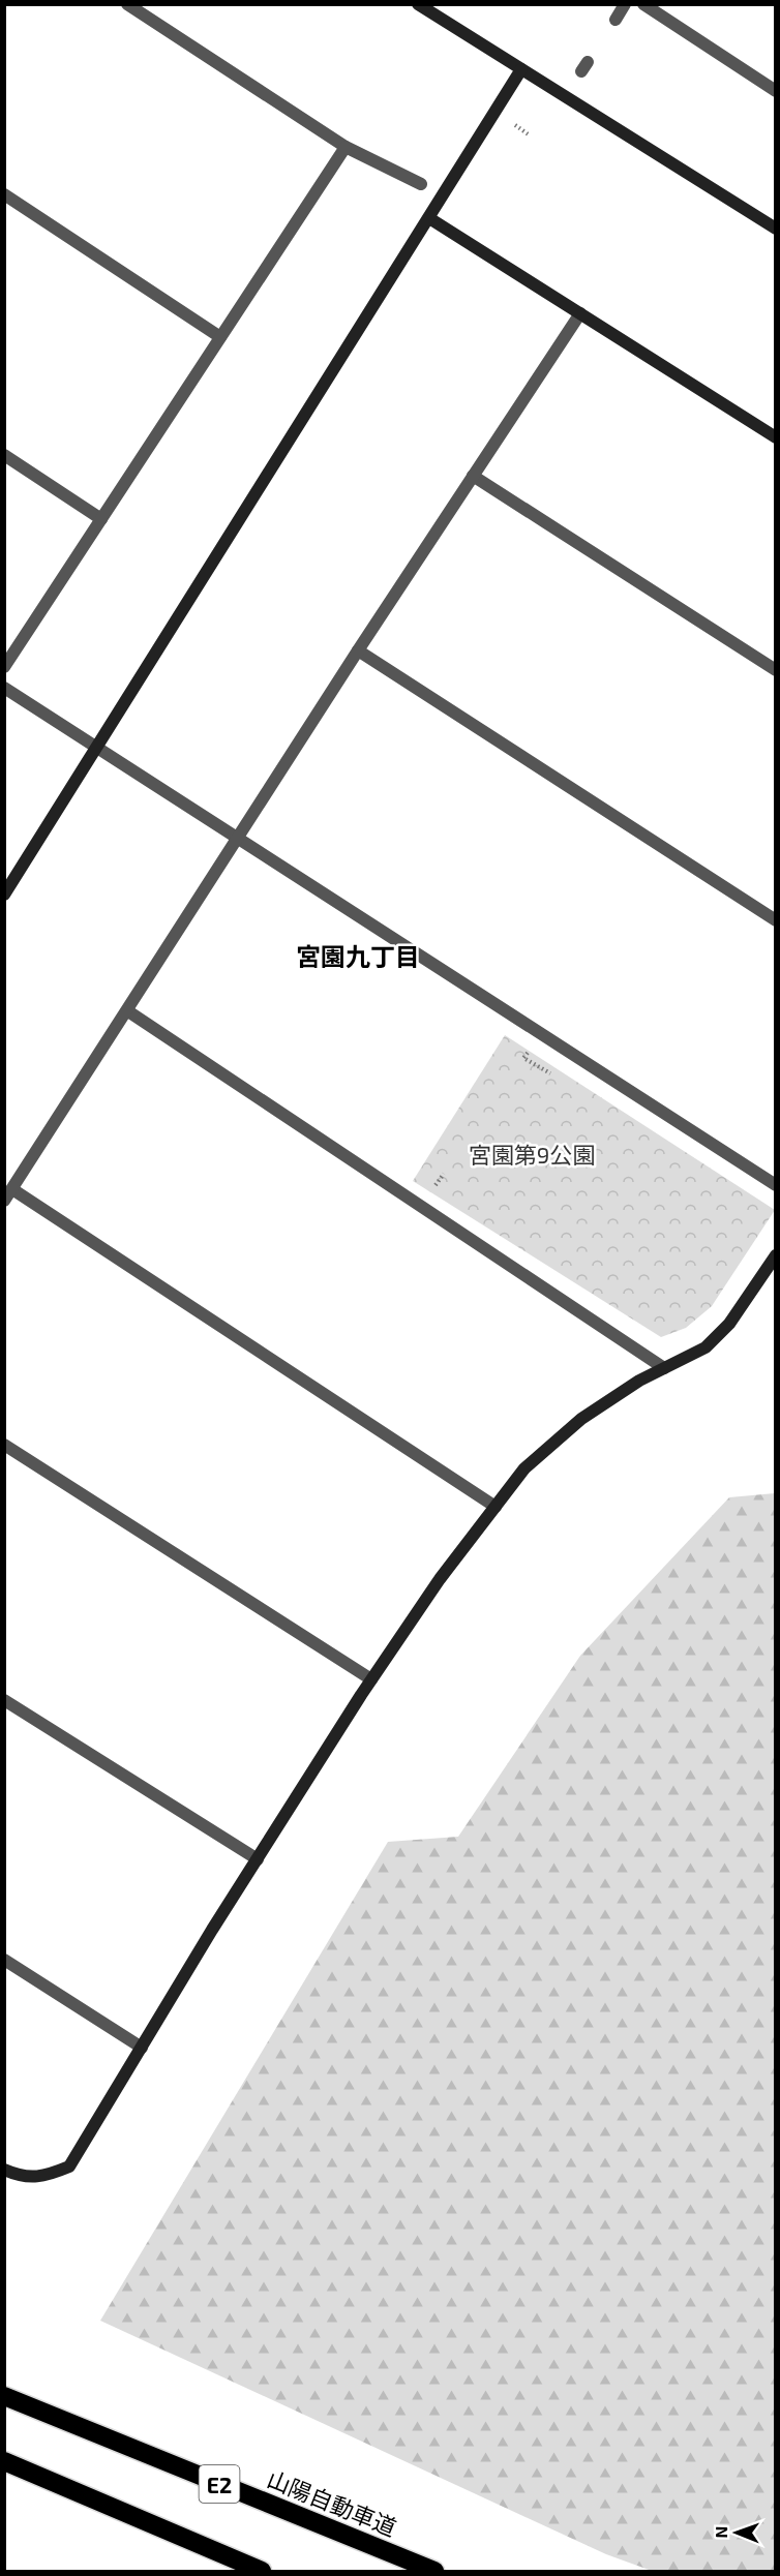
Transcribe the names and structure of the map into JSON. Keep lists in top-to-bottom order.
{
  "streets": {
    "highway": ["E2", "山陽自動車道"]
  },
  "districts": ["宮園九丁目"],
  "parks": ["宮園第9公園"],
  "north": "left"
}
